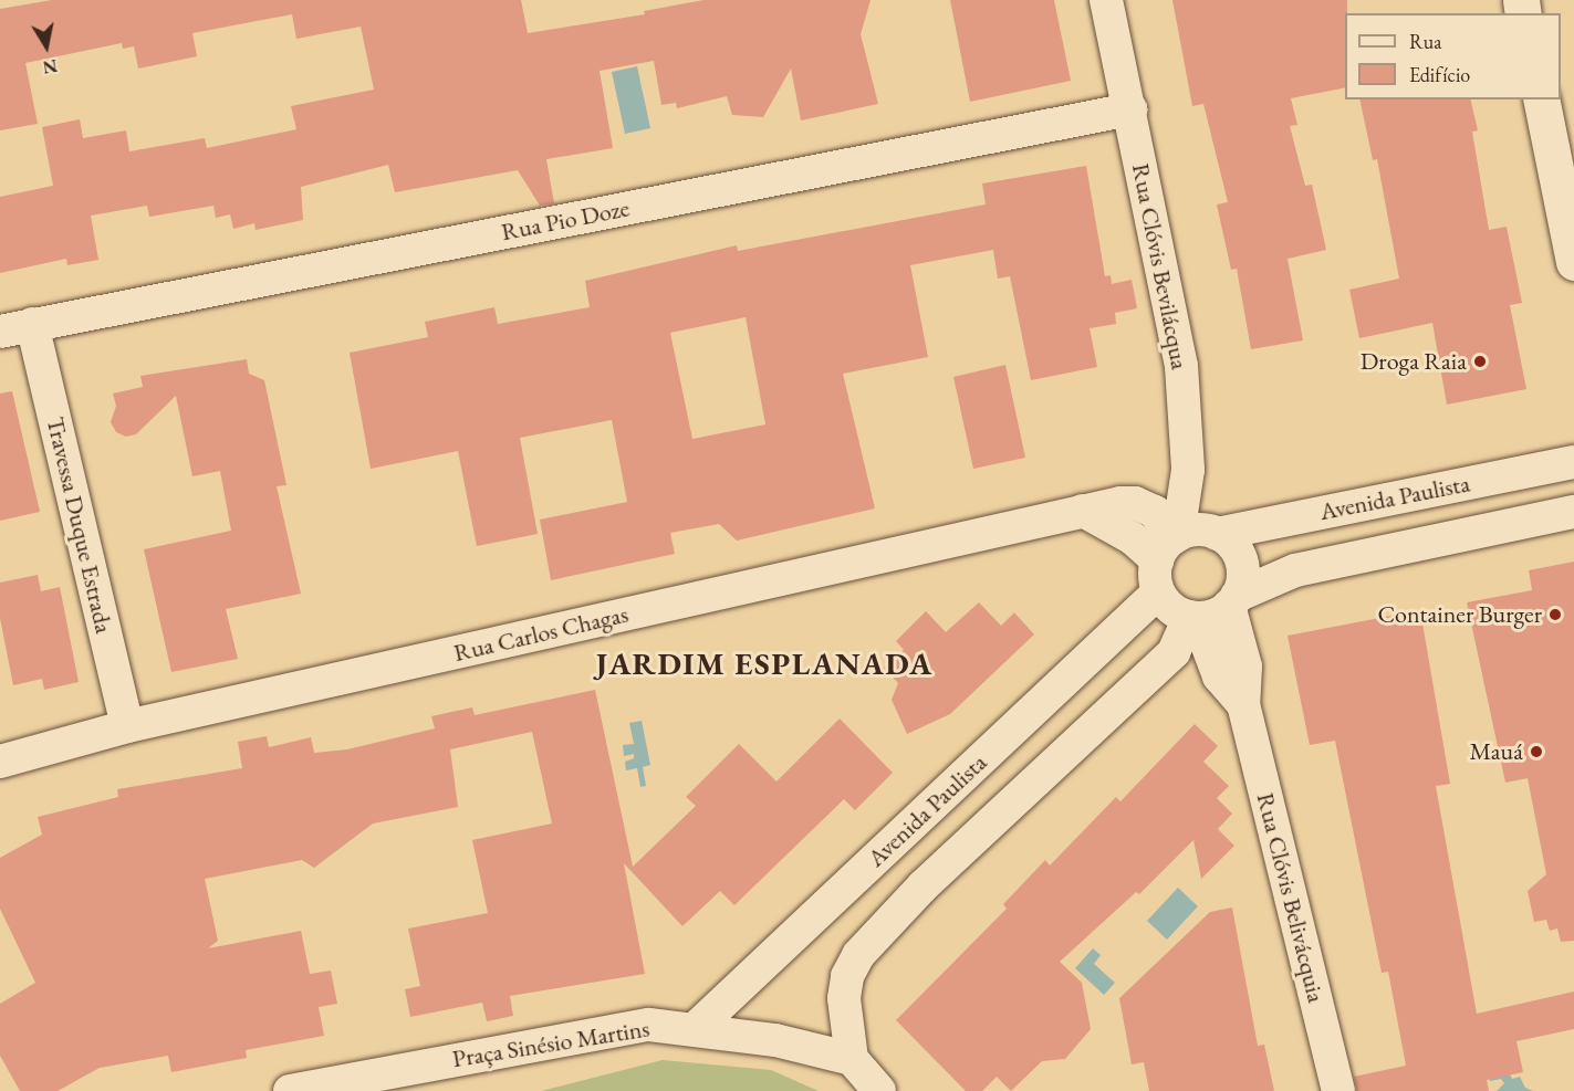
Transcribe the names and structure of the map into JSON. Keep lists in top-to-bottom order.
{
  "streets": {
    "street": [
      "Rua Pio Doze",
      "Rua Clóvis Bevilácqua",
      "Avenida Paulista",
      "Travessa Duque Estrada",
      "Rua Carlos Chagas",
      "Rua Clóvis Belivácquia",
      "Praça Sinésio Martins"
    ]
  },
  "crossings": [
    ["Rua Pio Doze", "Rua Clóvis Bevilácqua"],
    ["Rua Pio Doze", "Travessa Duque Estrada"],
    ["Rua Clóvis Bevilácqua", "Avenida Paulista"],
    ["Rua Clóvis Bevilácqua", "Rua Carlos Chagas"],
    ["Rua Clóvis Bevilácqua", "Rua Clóvis Belivácquia"],
    ["Avenida Paulista", "Rua Carlos Chagas"],
    ["Avenida Paulista", "Rua Clóvis Belivácquia"],
    ["Avenida Paulista", "Praça Sinésio Martins"],
    ["Travessa Duque Estrada", "Rua Carlos Chagas"],
    ["Rua Carlos Chagas", "Rua Clóvis Belivácquia"]
  ],
  "districts": ["JARDIM ESPLANADA"],
  "places": ["Droga Raia", "Container Burger", "Mauá"],
  "legend": ["Rua", "Edifício"],
  "north": "bottom"
}
